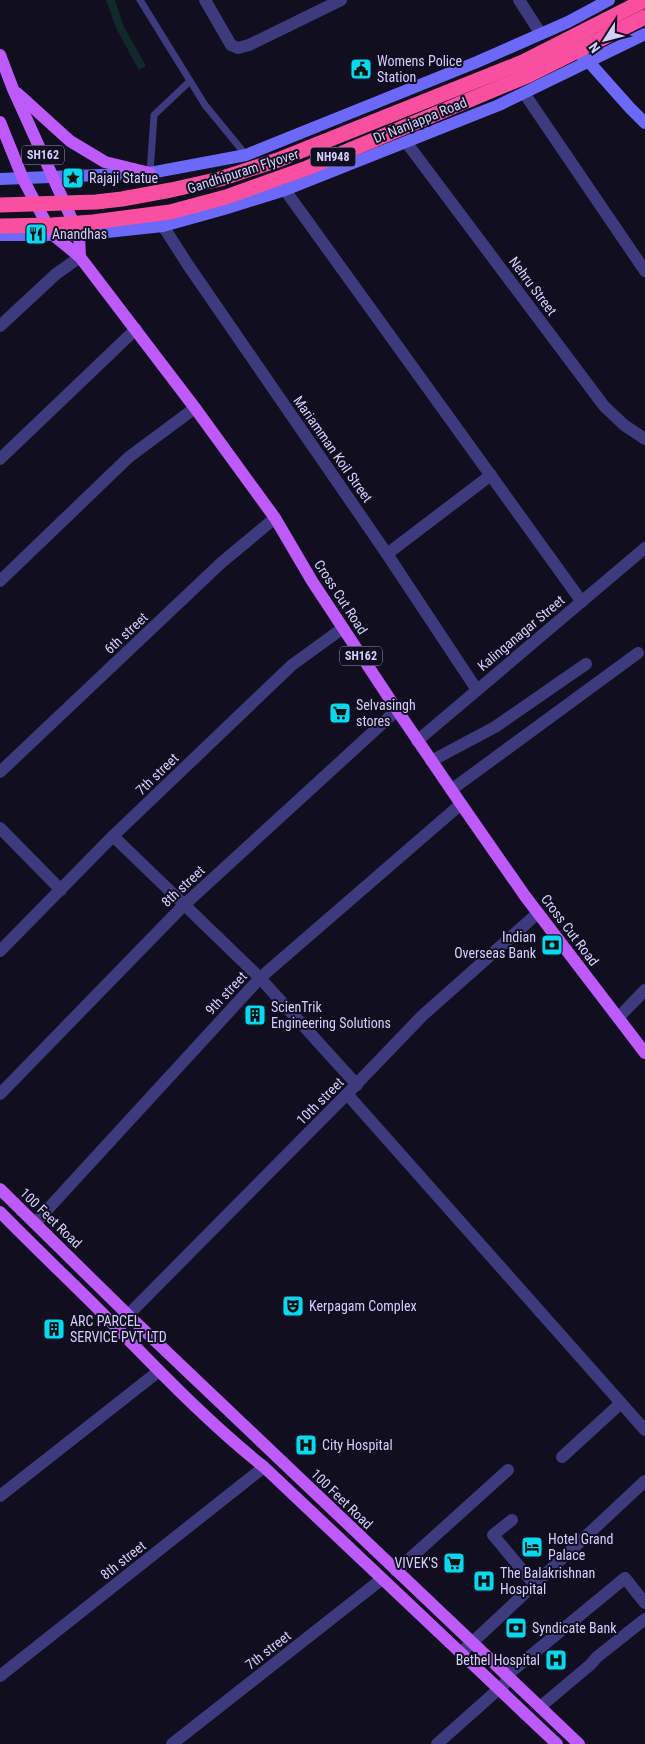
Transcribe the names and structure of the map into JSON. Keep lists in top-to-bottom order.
{
  "streets": {
    "highway": ["NH948", "Gandhipuram Flyover"],
    "main road": ["SH162", "Cross Cut Road", "100 Feet Road"],
    "street": [
      "Dr Nanjappa Road",
      "Nehru Street",
      "Mariamman Koil Street",
      "6th street",
      "Kalinganagar Street",
      "7th street",
      "8th street",
      "9th street",
      "10th street"
    ]
  },
  "crossings": [
    ["Dr Nanjappa Road", "SH162"],
    ["Dr Nanjappa Road", "Nehru Street"],
    ["Dr Nanjappa Road", "Mariamman Koil Street"],
    ["SH162", "Cross Cut Road"],
    ["Mariamman Koil Street", "Kalinganagar Street"],
    ["Cross Cut Road", "6th street"],
    ["Cross Cut Road", "Kalinganagar Street"],
    ["Cross Cut Road", "7th street"],
    ["Cross Cut Road", "8th street"],
    ["Cross Cut Road", "9th street"],
    ["Cross Cut Road", "10th street"],
    ["9th street", "100 Feet Road"],
    ["10th street", "100 Feet Road"]
  ],
  "places": {
    "public building": ["Womens Police Station"],
    "place": ["Rajaji Statue"],
    "restaurant": ["Anandhas"],
    "supermarket": ["Selvasingh stores", "VIVEK'S"],
    "bank": ["Indian Overseas Bank", "Syndicate Bank"],
    "building": ["ScienTrik Engineering Solutions", "ARC PARCEL SERVICE PVT LTD"],
    "theatre": ["Kerpagam Complex"],
    "hospital": ["City Hospital", "The Balakrishnan Hospital", "Bethel Hospital"],
    "hotel": ["Hotel Grand Palace"]
  },
  "north": "bottom left"
}
